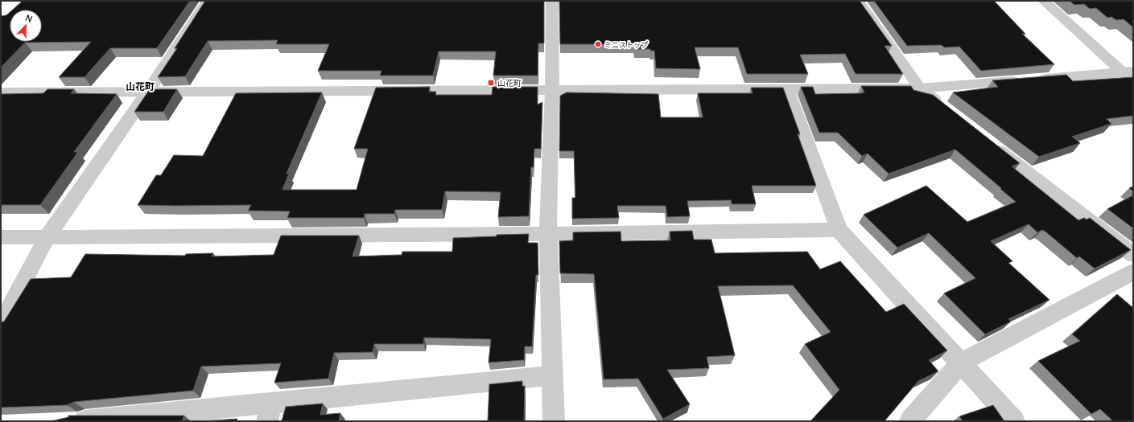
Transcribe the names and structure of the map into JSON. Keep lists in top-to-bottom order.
{
  "districts": ["山花町"],
  "places": {
    "other": ["ミニストップ"],
    "transit": ["山花町"]
  },
  "north": "top right"
}
